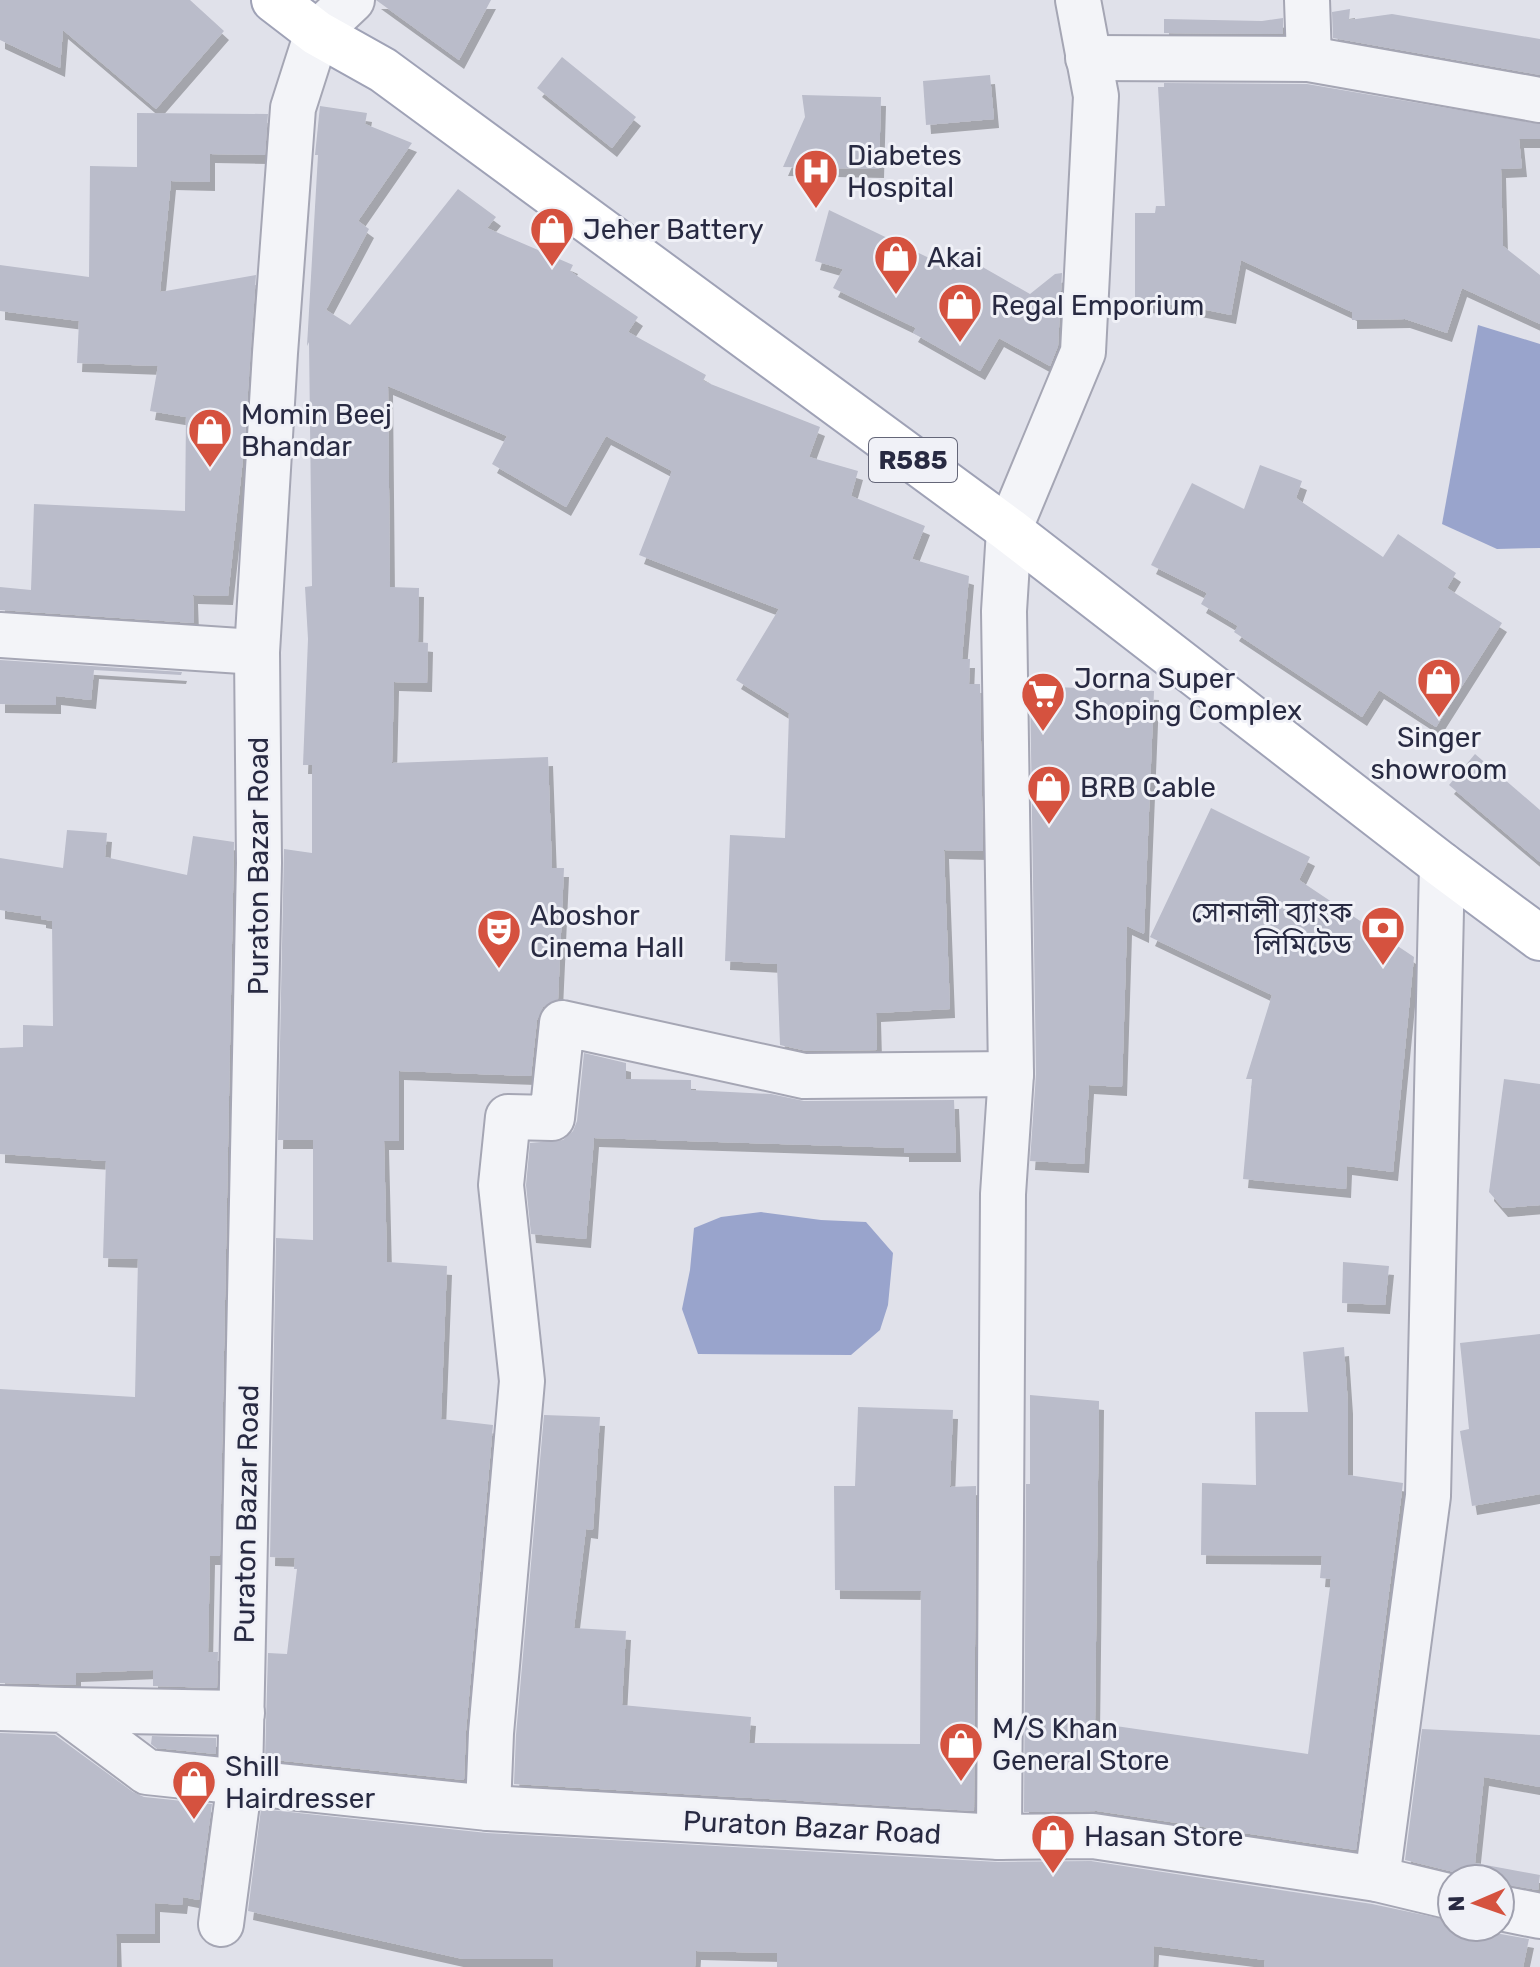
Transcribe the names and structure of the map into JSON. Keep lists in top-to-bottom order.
{
  "streets": {
    "main road": ["R585"],
    "street": ["Puraton Bazar Road"]
  },
  "crossings": [
    ["R585", "Puraton Bazar Road"]
  ],
  "places": {
    "hospital": ["Diabetes Hospital"],
    "shop": [
      "Jeher Battery",
      "Akai",
      "Regal Emporium",
      "Momin Beej Bhandar",
      "Singer showroom",
      "BRB Cable",
      "M/S Khan General Store",
      "Shill Hairdresser",
      "Hasan Store"
    ],
    "supermarket": ["Jorna Super Shoping Complex"],
    "bank": ["সোনালী ব্যাংক লিমিটেড"],
    "theatre": ["Aboshor Cinema Hall"]
  },
  "north": "left"
}
